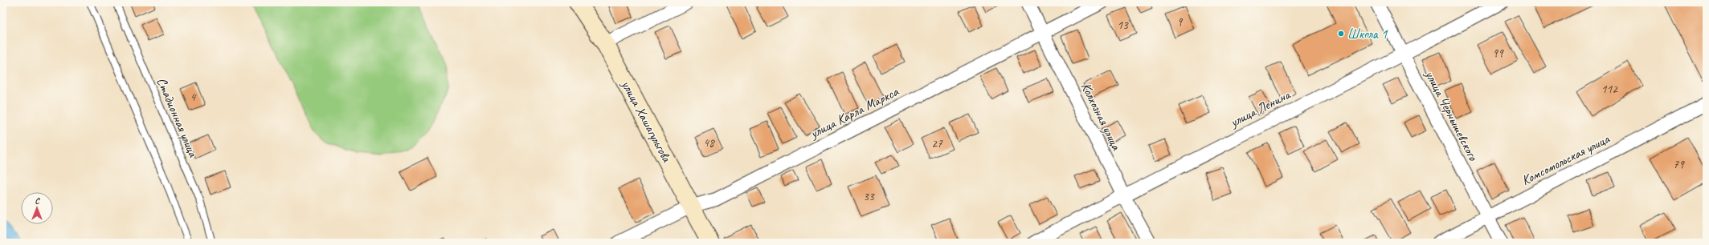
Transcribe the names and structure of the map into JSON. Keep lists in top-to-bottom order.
{
  "streets": {
    "main road": ["улица Хашагульгова"],
    "street": [
      "улица Ленина",
      "улица Карла Маркса",
      "улица Чернышевского",
      "Колхозная улица",
      "Комсомольская улица"
    ],
    "lane": ["Стадионная улица"]
  },
  "crossings": [
    ["улица Ленина", "улица Чернышевского"],
    ["улица Ленина", "Колхозная улица"],
    ["улица Карла Маркса", "Колхозная улица"],
    ["улица Карла Маркса", "улица Хашагульгова"],
    ["улица Чернышевского", "Комсомольская улица"]
  ],
  "places": ["Школа 1"],
  "house_numbers": [
    "9",
    "13",
    "99",
    "112",
    "4",
    "48",
    "27",
    "79",
    "33"
  ],
  "north": "top"
}
